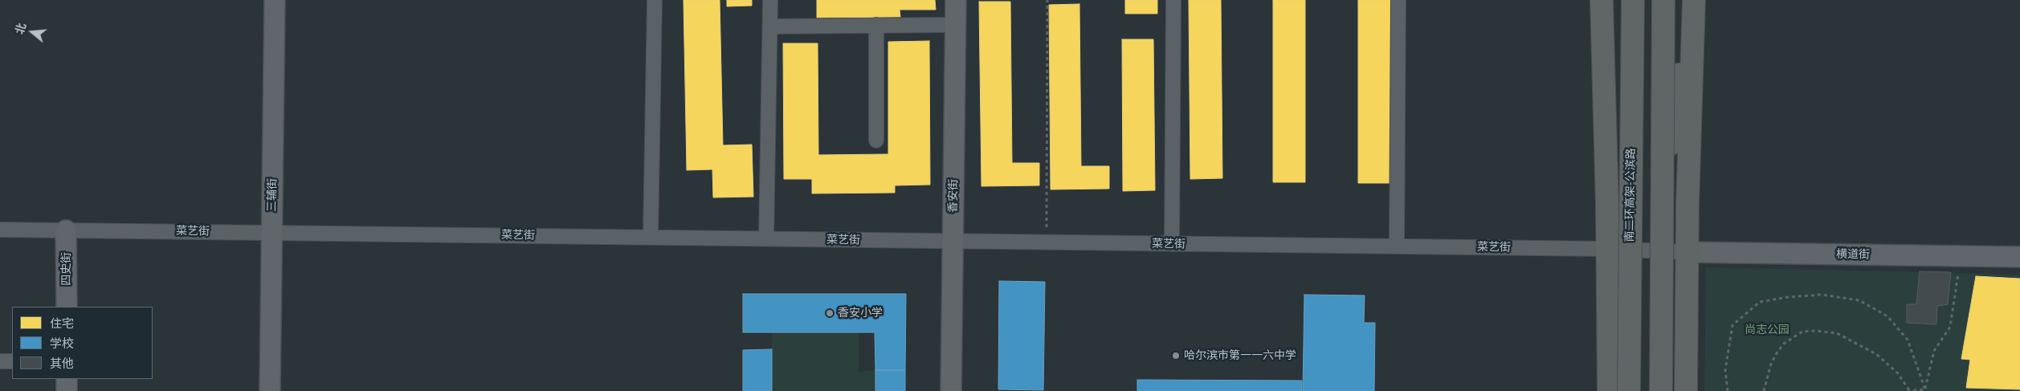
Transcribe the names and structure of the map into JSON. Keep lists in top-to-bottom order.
{
  "streets": {
    "highway": ["南二环高架-公滨路"],
    "street": [
      "三辅街",
      "香安街",
      "菜艺街",
      "横道街",
      "四史街"
    ]
  },
  "crossings": [
    ["三辅街", "菜艺街"],
    ["香安街", "菜艺街"],
    ["菜艺街", "横道街"],
    ["菜艺街", "四史街"]
  ],
  "parks": ["尚志公园"],
  "places": ["香安小学", "哈尔滨市第一一六中学"],
  "legend": ["住宅", "学校", "其他"],
  "north": "left"
}
